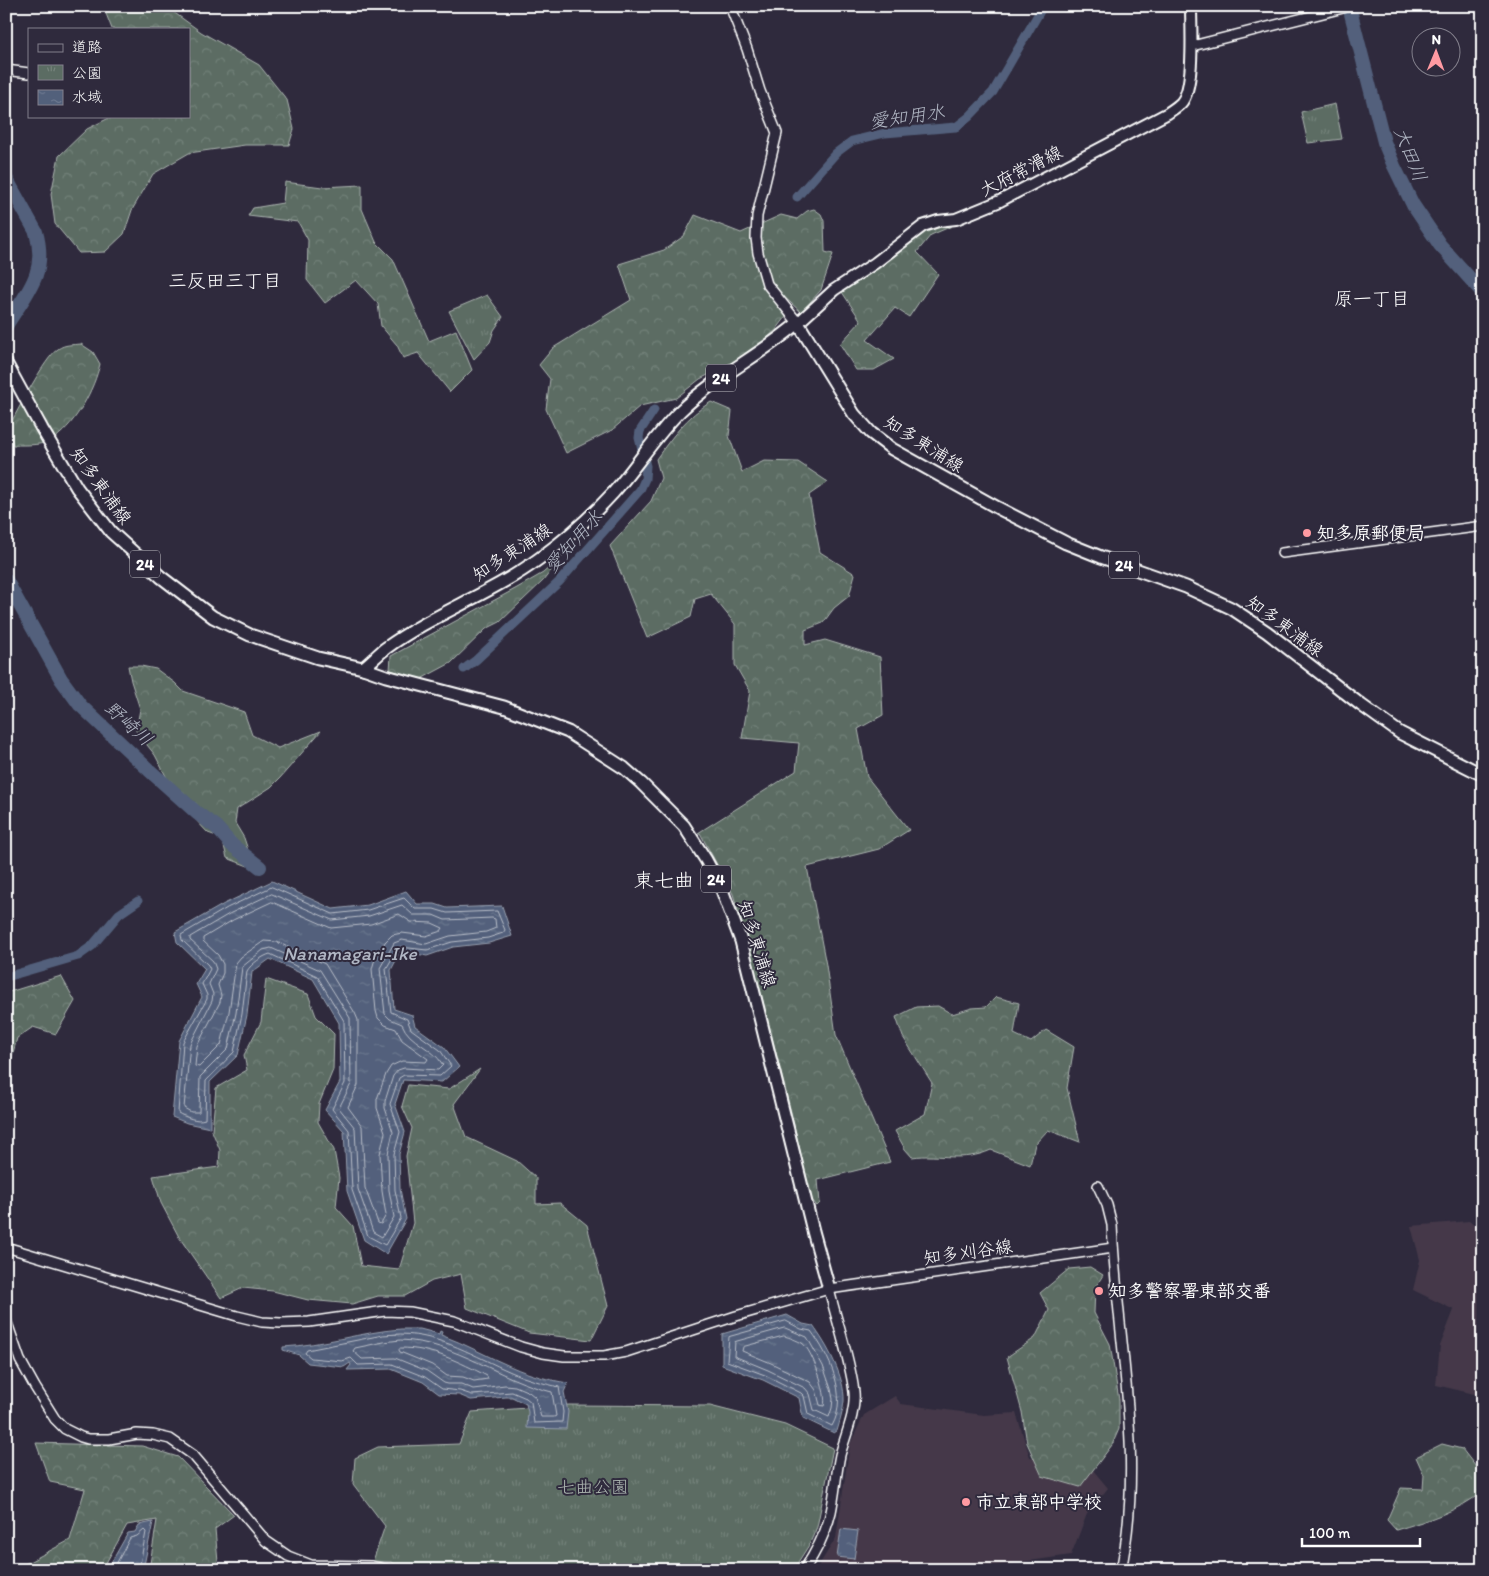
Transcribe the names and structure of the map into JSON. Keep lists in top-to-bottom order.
{
  "streets": {
    "main road": ["大府常滑線", "24", "知多東浦線"],
    "street": ["知多刈谷線"]
  },
  "crossings": [
    ["大府常滑線", "知多東浦線"],
    ["知多東浦線", "知多刈谷線"]
  ],
  "districts": ["三反田三丁目", "原一丁目", "東七曲"],
  "water": [
    "愛知用水",
    "大田川",
    "野崎川",
    "Nanamagari-Ike"
  ],
  "parks": ["七曲公園"],
  "places": ["知多原郵便局", "知多警察署東部交番", "市立東部中学校"],
  "legend": ["道路", "公園", "水域"],
  "scale_bar": "100 m",
  "north": "top"
}
